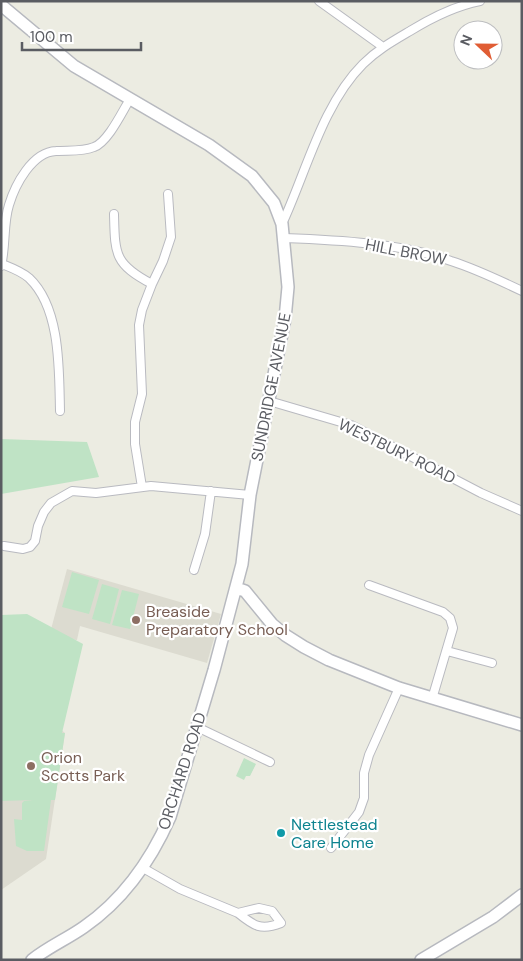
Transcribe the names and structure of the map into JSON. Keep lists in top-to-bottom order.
{
  "streets": {
    "street": [
      "HILL BROW",
      "SUNDRIDGE AVENUE",
      "WESTBURY ROAD",
      "ORCHARD ROAD"
    ]
  },
  "crossings": [
    ["HILL BROW", "SUNDRIDGE AVENUE"],
    ["SUNDRIDGE AVENUE", "WESTBURY ROAD"],
    ["SUNDRIDGE AVENUE", "ORCHARD ROAD"]
  ],
  "places": ["Breaside Preparatory School", "Orion Scotts Park", "Nettlestead Care Home"],
  "scale_bar": "100 m",
  "north": "left"
}
